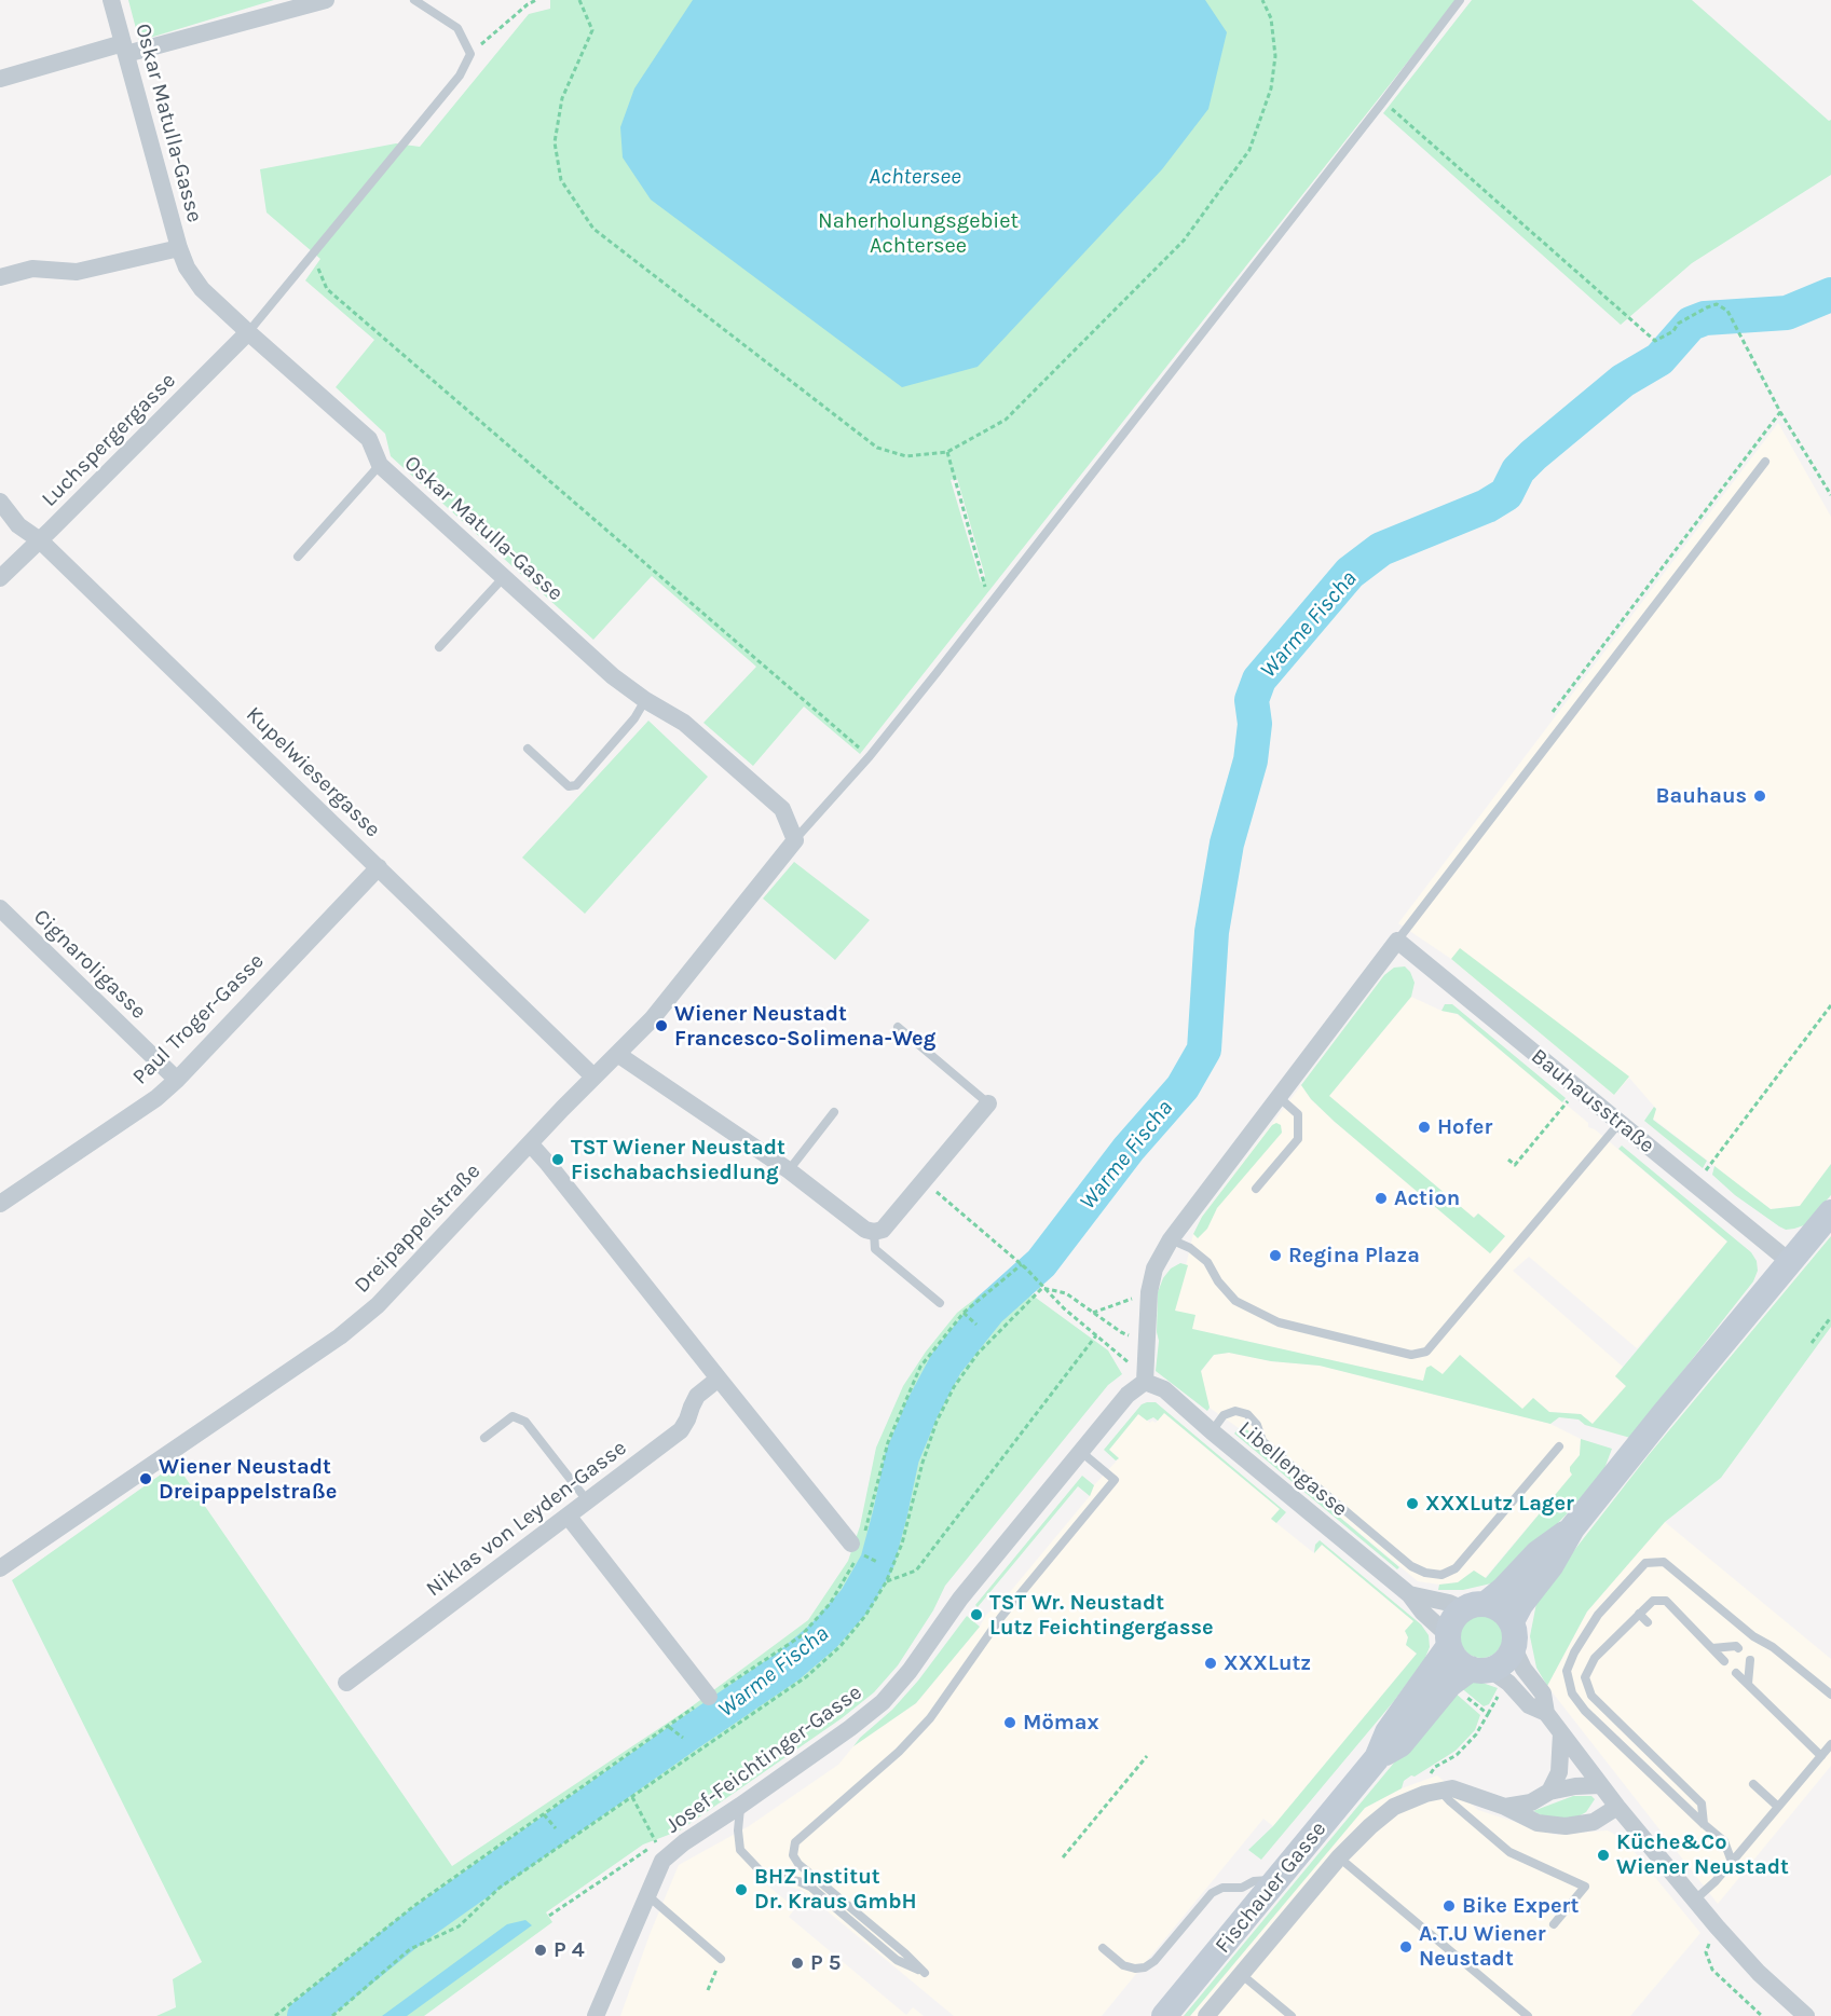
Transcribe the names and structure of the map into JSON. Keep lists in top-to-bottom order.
{
  "streets": {
    "main road": ["Fischauer Gasse"],
    "street": [
      "Oskar Matulla-Gasse",
      "Luchspergergasse",
      "Kupelwiesergasse",
      "Cignaroligasse",
      "Paul Troger-Gasse",
      "Bauhausstraße",
      "Dreipappelstraße",
      "Libellengasse",
      "Niklas von Leyden-Gasse",
      "Josef-Feichtinger-Gasse"
    ]
  },
  "crossings": [
    ["Oskar Matulla-Gasse", "Luchspergergasse"],
    ["Oskar Matulla-Gasse", "Dreipappelstraße"],
    ["Luchspergergasse", "Kupelwiesergasse"],
    ["Kupelwiesergasse", "Paul Troger-Gasse"],
    ["Kupelwiesergasse", "Dreipappelstraße"],
    ["Cignaroligasse", "Paul Troger-Gasse"],
    ["Libellengasse", "Josef-Feichtinger-Gasse"],
    ["Libellengasse", "Fischauer Gasse"]
  ],
  "water": ["Achtersee", "Warme Fischa"],
  "parks": ["Naherholungsgebiet Achtersee"],
  "places": [
    "Bauhaus",
    "Wiener Neustadt Francesco-Solimena-Weg",
    "Hofer",
    "TST Wiener Neustadt Fischabachsiedlung",
    "Action",
    "Regina Plaza",
    "Wiener Neustadt Dreipappelstraße",
    "XXXLutz Lager",
    "TST Wr. Neustadt Lutz Feichtingergasse",
    "XXXLutz",
    "Mömax",
    "Küche&Co Wiener Neustadt",
    "BHZ Institut Dr. Kraus GmbH",
    "Bike Expert",
    "A.T.U Wiener Neustadt",
    "P 4",
    "P 5"
  ]
}
